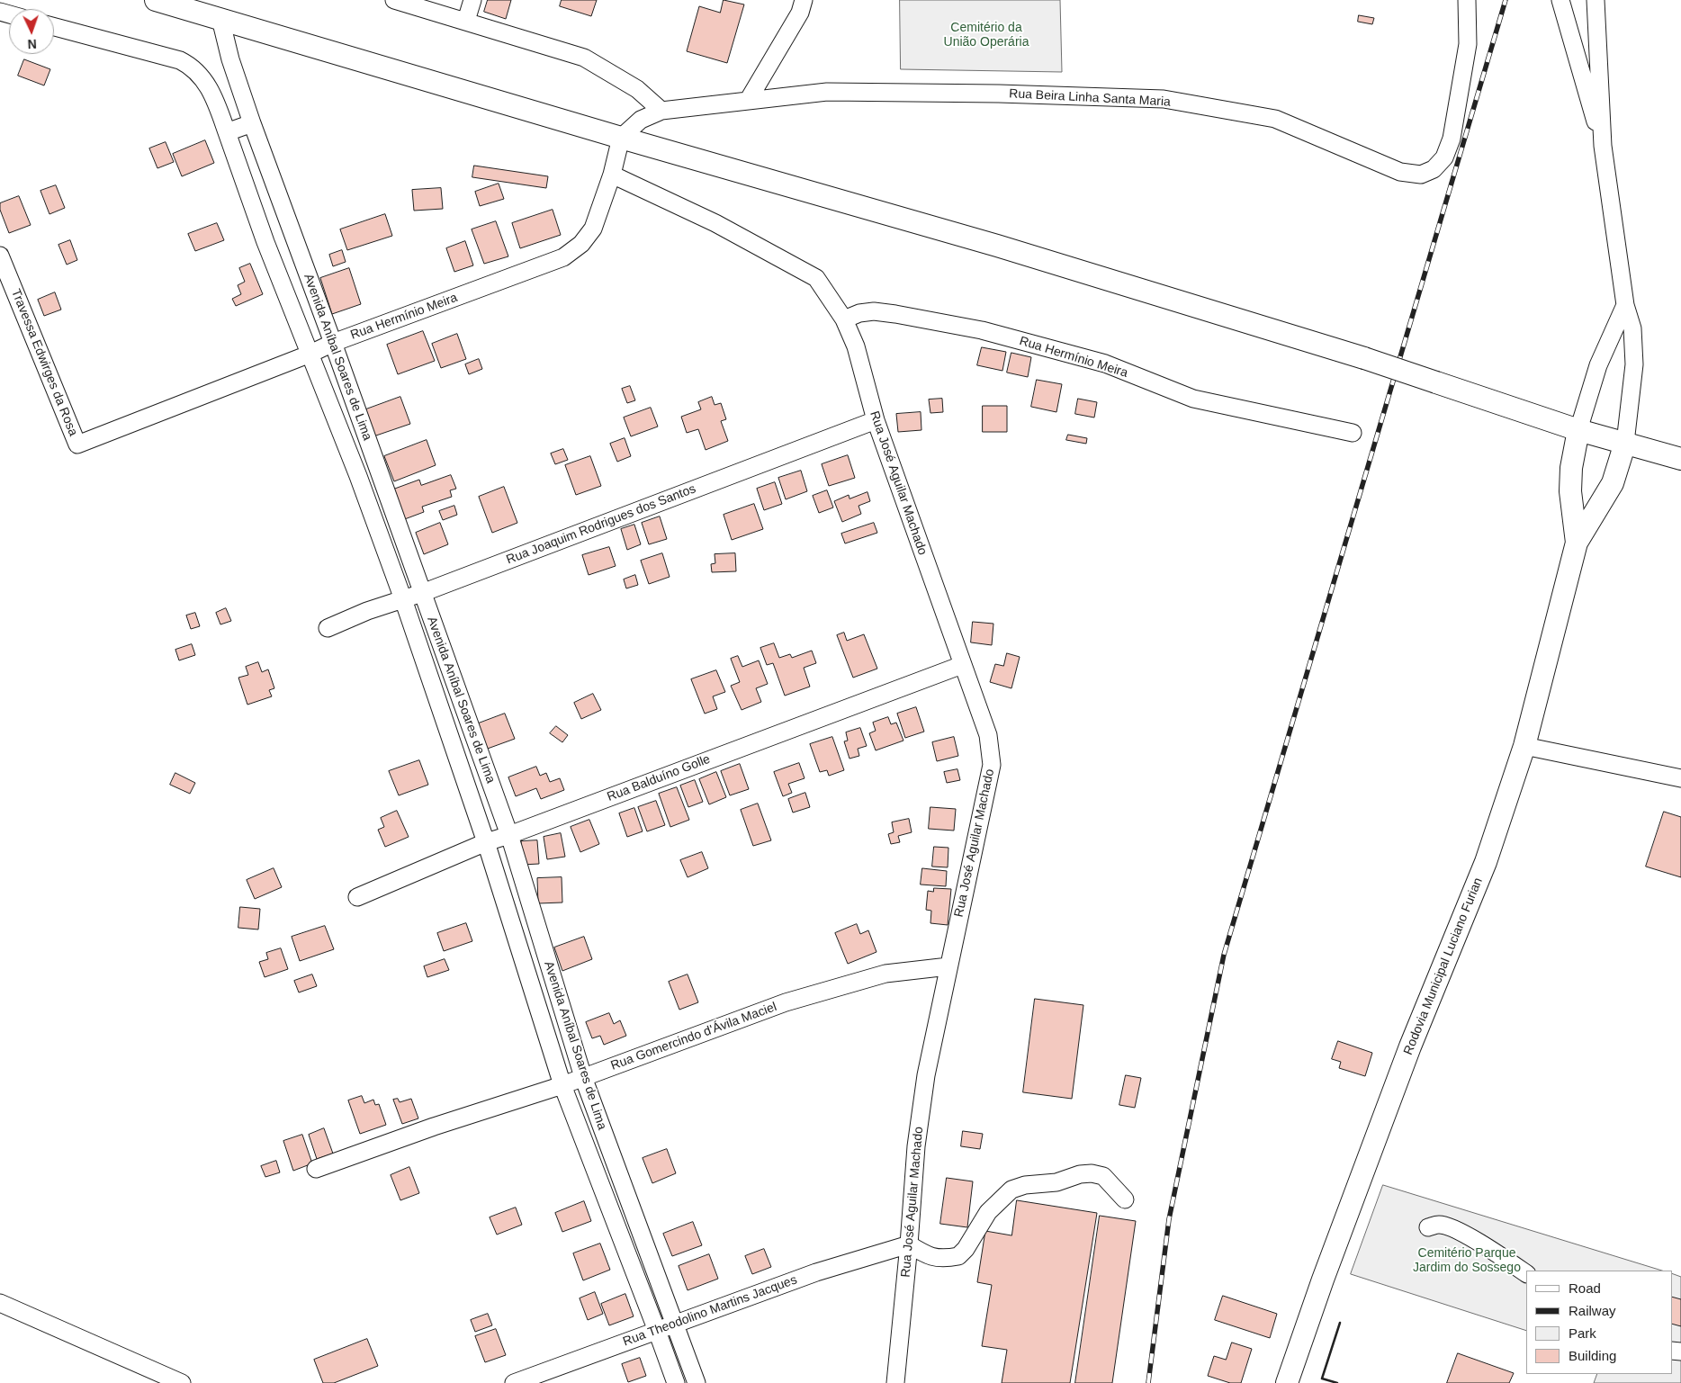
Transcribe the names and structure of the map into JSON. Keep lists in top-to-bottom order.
{
  "streets": {
    "main road": ["Rodovia Municipal Luciano Furian"],
    "street": [
      "Rua Beira Linha Santa Maria",
      "Rua Hermínio Meira",
      "Avenida Aníbal Soares de Lima",
      "Travessa Edwirges da Rosa",
      "Rua José Aguilar Machado",
      "Rua Joaquim Rodrigues dos Santos",
      "Rua Balduíno Golle",
      "Rua Gomercindo d'Ávila Maciel",
      "Rua Theodolino Martins Jacques"
    ]
  },
  "crossings": [
    ["Rua Beira Linha Santa Maria", "Rua Hermínio Meira"],
    ["Rua Hermínio Meira", "Avenida Aníbal Soares de Lima"],
    ["Rua Hermínio Meira", "Travessa Edwirges da Rosa"],
    ["Rua Hermínio Meira", "Rua José Aguilar Machado"],
    ["Avenida Aníbal Soares de Lima", "Rua Joaquim Rodrigues dos Santos"],
    ["Avenida Aníbal Soares de Lima", "Rua Balduíno Golle"],
    ["Avenida Aníbal Soares de Lima", "Rua Gomercindo d'Ávila Maciel"],
    ["Avenida Aníbal Soares de Lima", "Rua Theodolino Martins Jacques"],
    ["Rua José Aguilar Machado", "Rua Joaquim Rodrigues dos Santos"],
    ["Rua José Aguilar Machado", "Rua Balduíno Golle"],
    ["Rua José Aguilar Machado", "Rua Gomercindo d'Ávila Maciel"],
    ["Rua José Aguilar Machado", "Rua Theodolino Martins Jacques"]
  ],
  "parks": ["Cemitério da União Operária", "Cemitério Parque Jardim do Sossego"],
  "legend": [
    "Road",
    "Railway",
    "Park",
    "Building"
  ],
  "north": "bottom"
}
